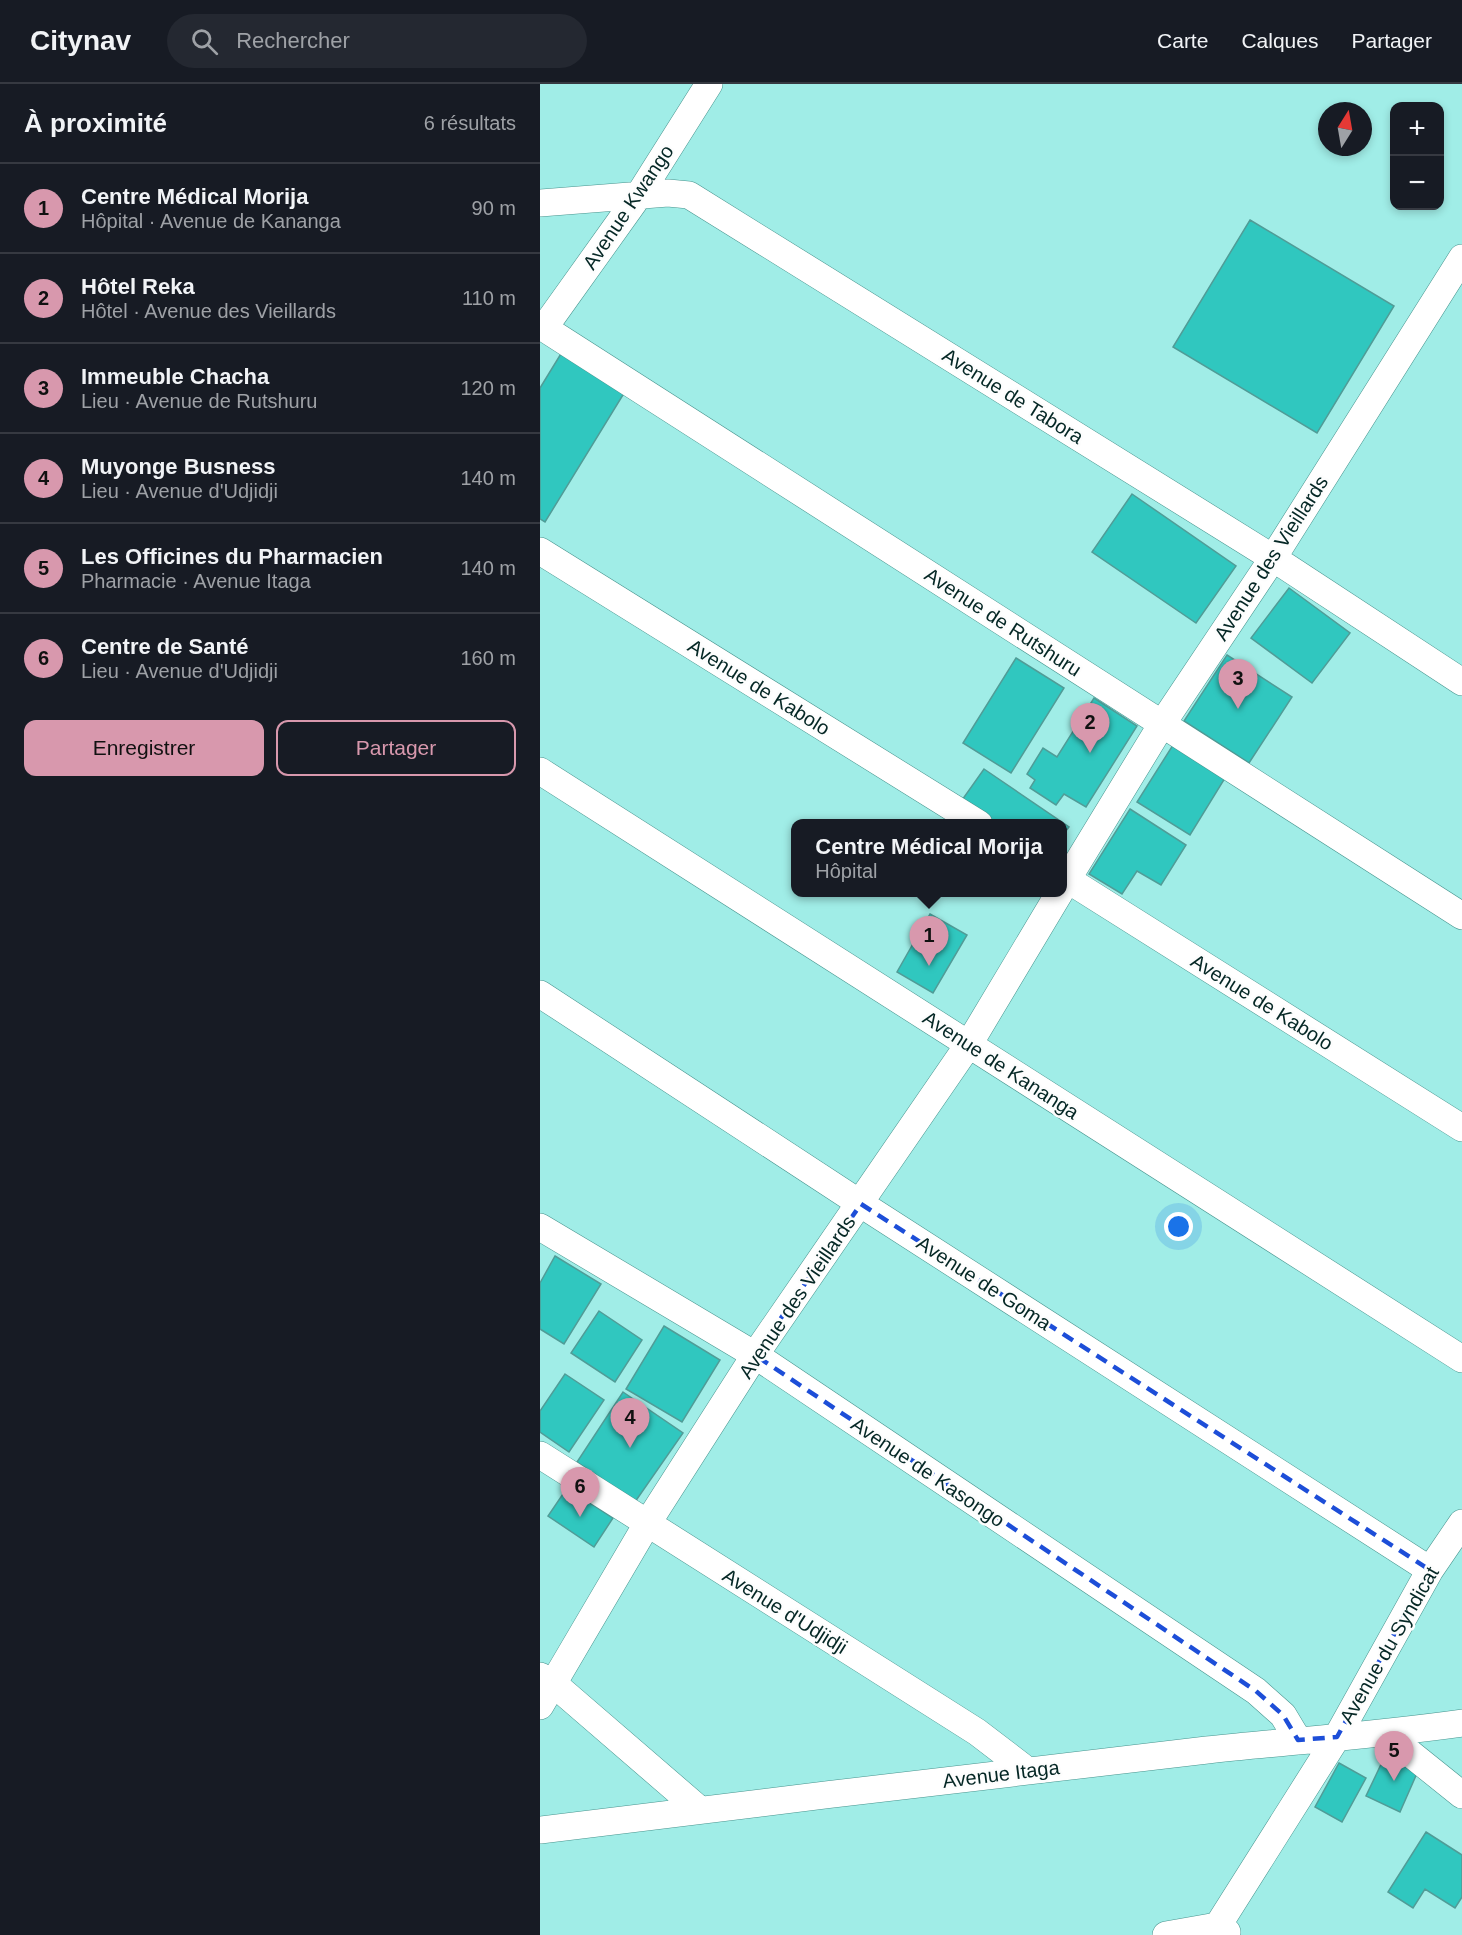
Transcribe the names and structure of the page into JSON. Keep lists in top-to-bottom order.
{
  "streets": {
    "street": [
      "Avenue Kwango",
      "Avenue de Tabora",
      "Avenue des Vieillards",
      "Avenue de Rutshuru",
      "Avenue de Kabolo",
      "Avenue de Kananga",
      "Avenue de Goma",
      "Avenue de Kasongo",
      "Avenue d'Udjidji",
      "Avenue du Syndicat",
      "Avenue Itaga"
    ]
  },
  "crossings": [
    ["Avenue Kwango", "Avenue de Tabora"],
    ["Avenue Kwango", "Avenue de Rutshuru"],
    ["Avenue de Tabora", "Avenue des Vieillards"],
    ["Avenue des Vieillards", "Avenue de Rutshuru"],
    ["Avenue des Vieillards", "Avenue de Kananga"],
    ["Avenue des Vieillards", "Avenue de Goma"],
    ["Avenue des Vieillards", "Avenue de Kasongo"],
    ["Avenue des Vieillards", "Avenue d'Udjidji"],
    ["Avenue de Goma", "Avenue du Syndicat"],
    ["Avenue de Kasongo", "Avenue Itaga"],
    ["Avenue d'Udjidji", "Avenue Itaga"],
    ["Avenue du Syndicat", "Avenue Itaga"]
  ],
  "north": "top",
  "page": {
    "header": "Citynav",
    "search": "Rechercher",
    "nav": ["Carte", "Calques", "Partager"],
    "heading": ["À proximité", "6 résultats"],
    "map_buttons": ["+", "−"],
    "list": [
      {
        "mark": "1",
        "name": "Centre Médical Morija",
        "note": "Hôpital · Avenue de Kananga",
        "value": "90 m"
      },
      {
        "mark": "2",
        "name": "Hôtel Reka",
        "note": "Hôtel · Avenue des Vieillards",
        "value": "110 m"
      },
      {
        "mark": "3",
        "name": "Immeuble Chacha",
        "note": "Lieu · Avenue de Rutshuru",
        "value": "120 m"
      },
      {
        "mark": "4",
        "name": "Muyonge Busness",
        "note": "Lieu · Avenue d'Udjidji",
        "value": "140 m"
      },
      {
        "mark": "5",
        "name": "Les Officines du Pharmacien",
        "note": "Pharmacie · Avenue Itaga",
        "value": "140 m"
      },
      {
        "mark": "6",
        "name": "Centre de Santé",
        "note": "Lieu · Avenue d'Udjidji",
        "value": "160 m"
      }
    ],
    "pins": [
      "3",
      "2",
      "1",
      "4",
      "6",
      "5"
    ],
    "buttons": ["Enregistrer", "Partager"],
    "popup": ["Centre Médical Morija", "Hôpital"]
  }
}
